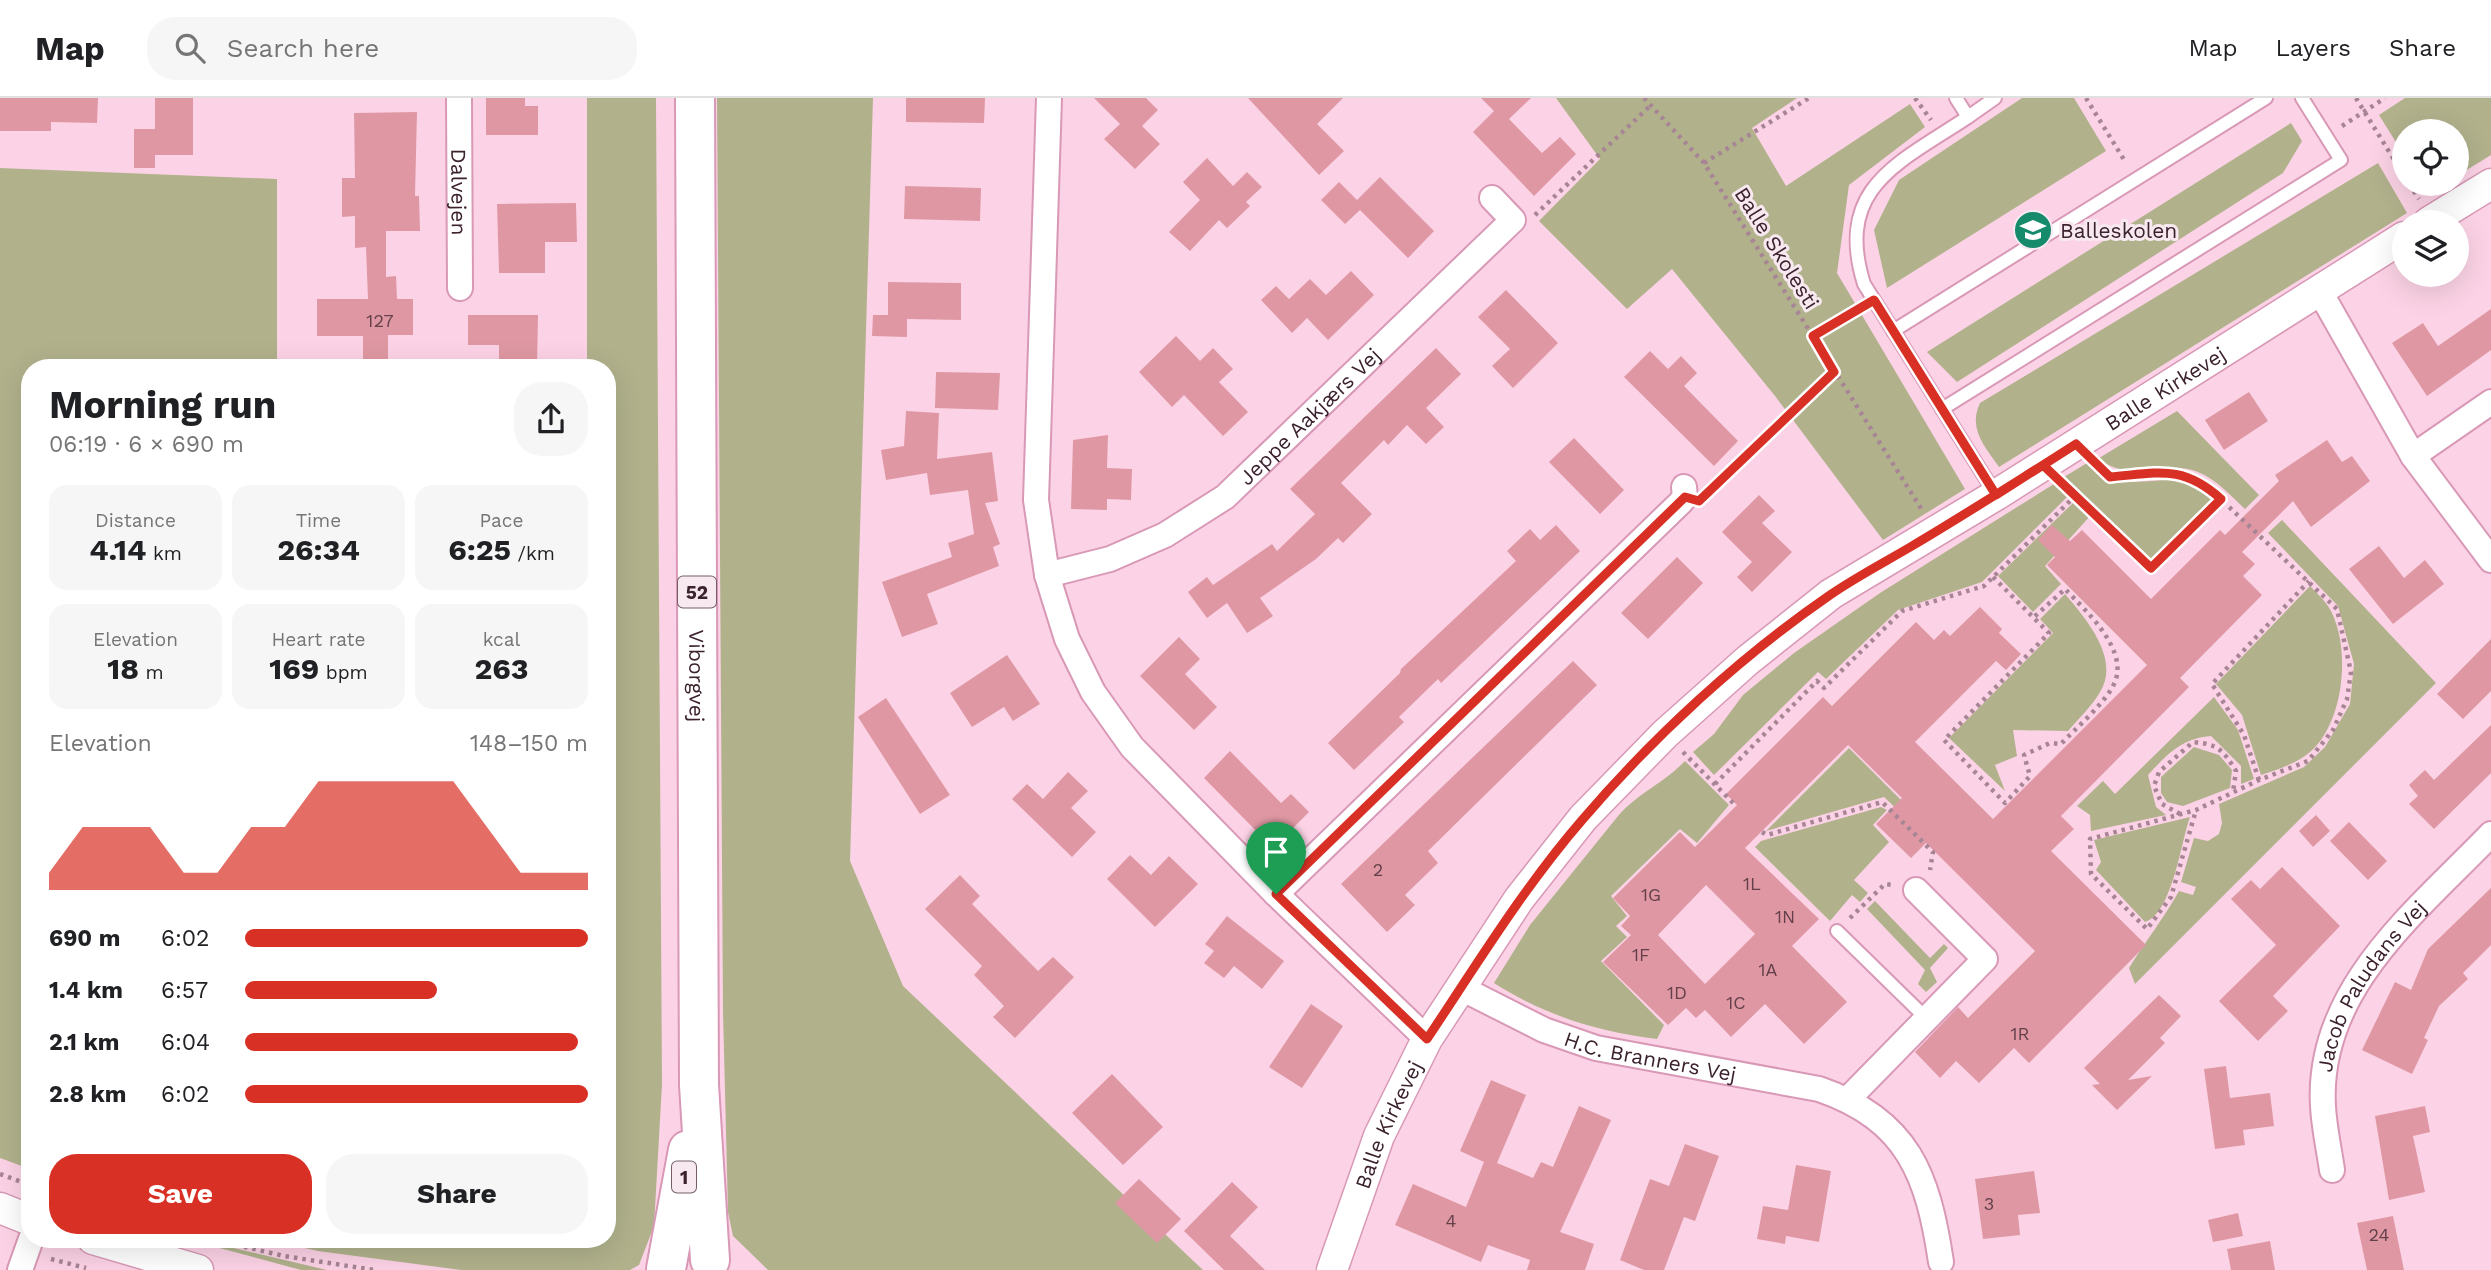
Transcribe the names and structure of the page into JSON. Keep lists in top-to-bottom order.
{
  "streets": {
    "main road": ["52", "Viborgvej", "1"],
    "street": [
      "Dalvejen",
      "Balle Kirkevej",
      "Jeppe Aakjærs Vej",
      "Jacob Paludans Vej",
      "H.C. Branners Vej"
    ],
    "path": ["Balle Skolesti"]
  },
  "crossings": [
    ["Balle Skolesti", "Balle Kirkevej"],
    ["Balle Kirkevej", "H.C. Branners Vej"],
    ["Viborgvej", "1"]
  ],
  "places": {
    "school or university": ["Balleskolen"]
  },
  "house_numbers": [
    "127",
    "2",
    "1L",
    "1G",
    "1N",
    "1F",
    "1A",
    "1D",
    "1C",
    "1R",
    "3",
    "4",
    "24"
  ],
  "page": {
    "header": "Map",
    "search": "Search here",
    "nav": ["Map", "Layers", "Share"],
    "heading": ["Morning run", "06:19 · 6 × 690 m"],
    "stats": [
      ["Distance", "4.14 km"],
      ["Time", "26:34"],
      ["Pace", "6:25 /km"],
      ["Elevation", "18 m"],
      ["Heart rate", "169 bpm"],
      ["kcal", "263"]
    ],
    "chart": ["Elevation", "148–150 m"],
    "list": [
      {
        "name": "690 m",
        "note": "6:02"
      },
      {
        "name": "1.4 km",
        "note": "6:57"
      },
      {
        "name": "2.1 km",
        "note": "6:04"
      },
      {
        "name": "2.8 km",
        "note": "6:02"
      }
    ],
    "buttons": ["Save", "Share"]
  }
}
